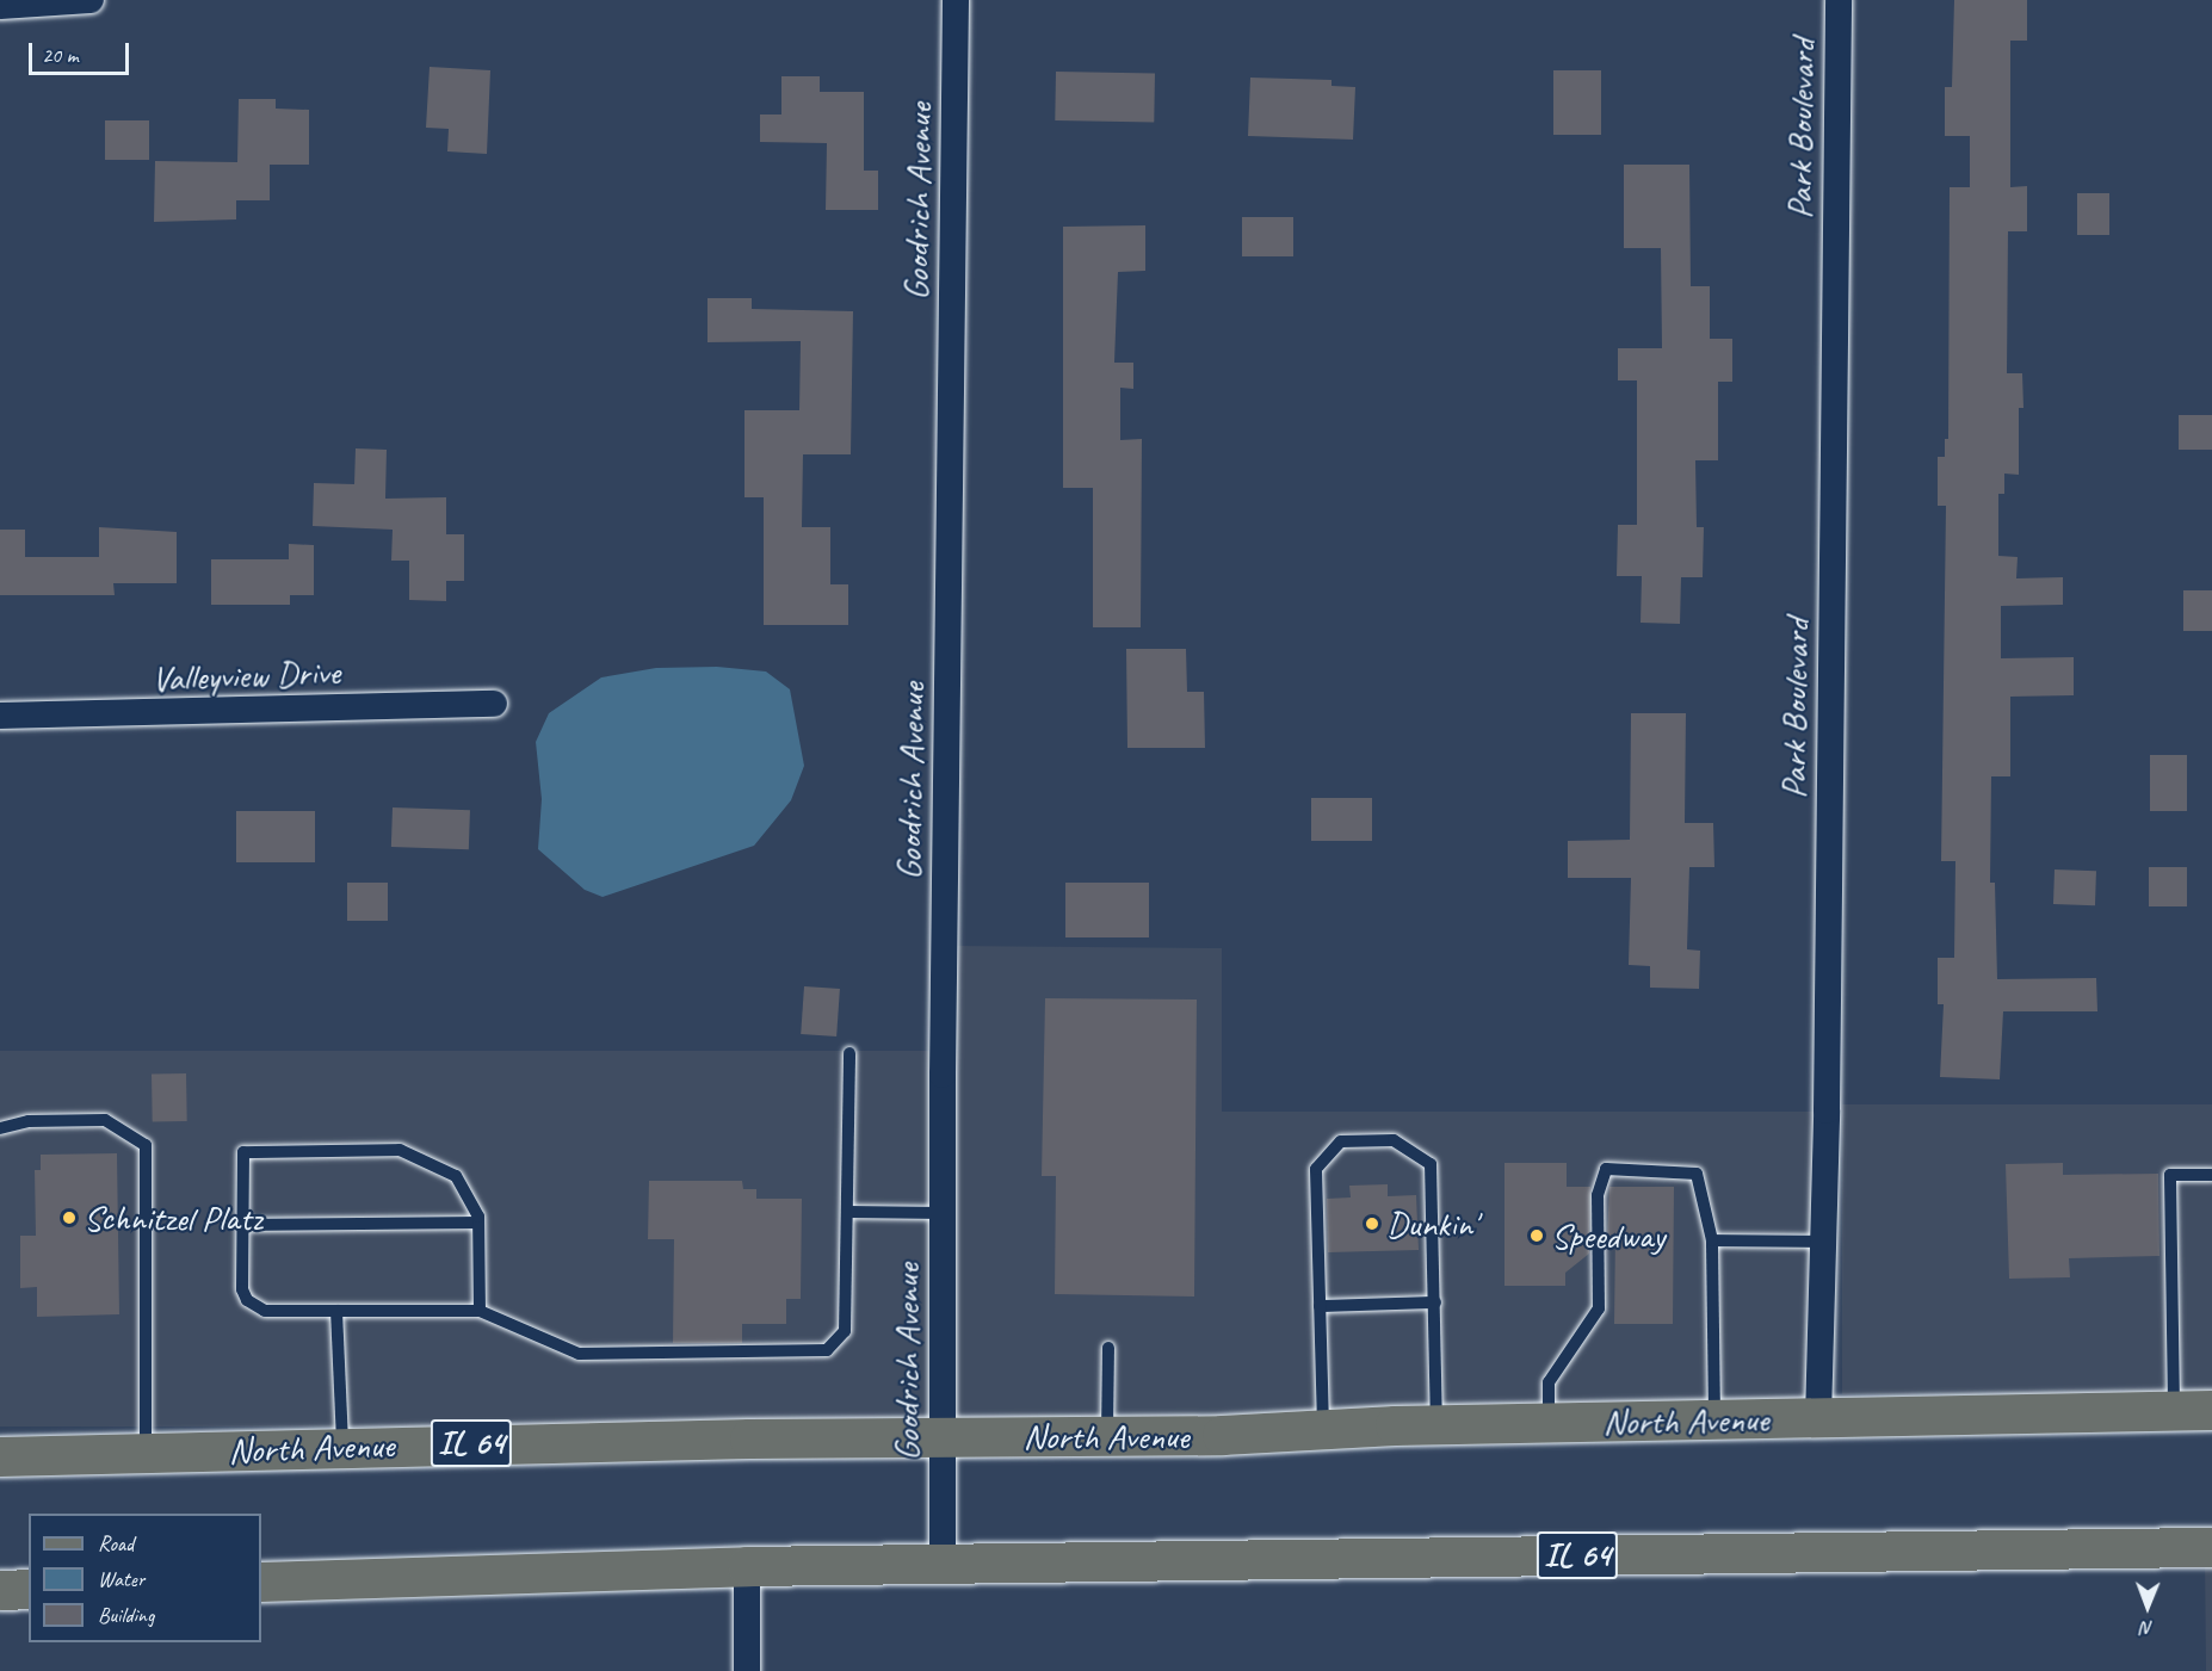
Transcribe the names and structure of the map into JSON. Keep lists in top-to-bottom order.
{
  "streets": {
    "main road": ["North Avenue", "IL 64"],
    "street": ["Park Boulevard", "Goodrich Avenue", "Valleyview Drive"]
  },
  "crossings": [
    ["Park Boulevard", "North Avenue"],
    ["Goodrich Avenue", "North Avenue"],
    ["Goodrich Avenue", "IL 64"]
  ],
  "places": ["Schnitzel Platz", "Dunkin'", "Speedway"],
  "legend": ["Road", "Water", "Building"],
  "scale_bar": "20 m",
  "north": "bottom"
}
